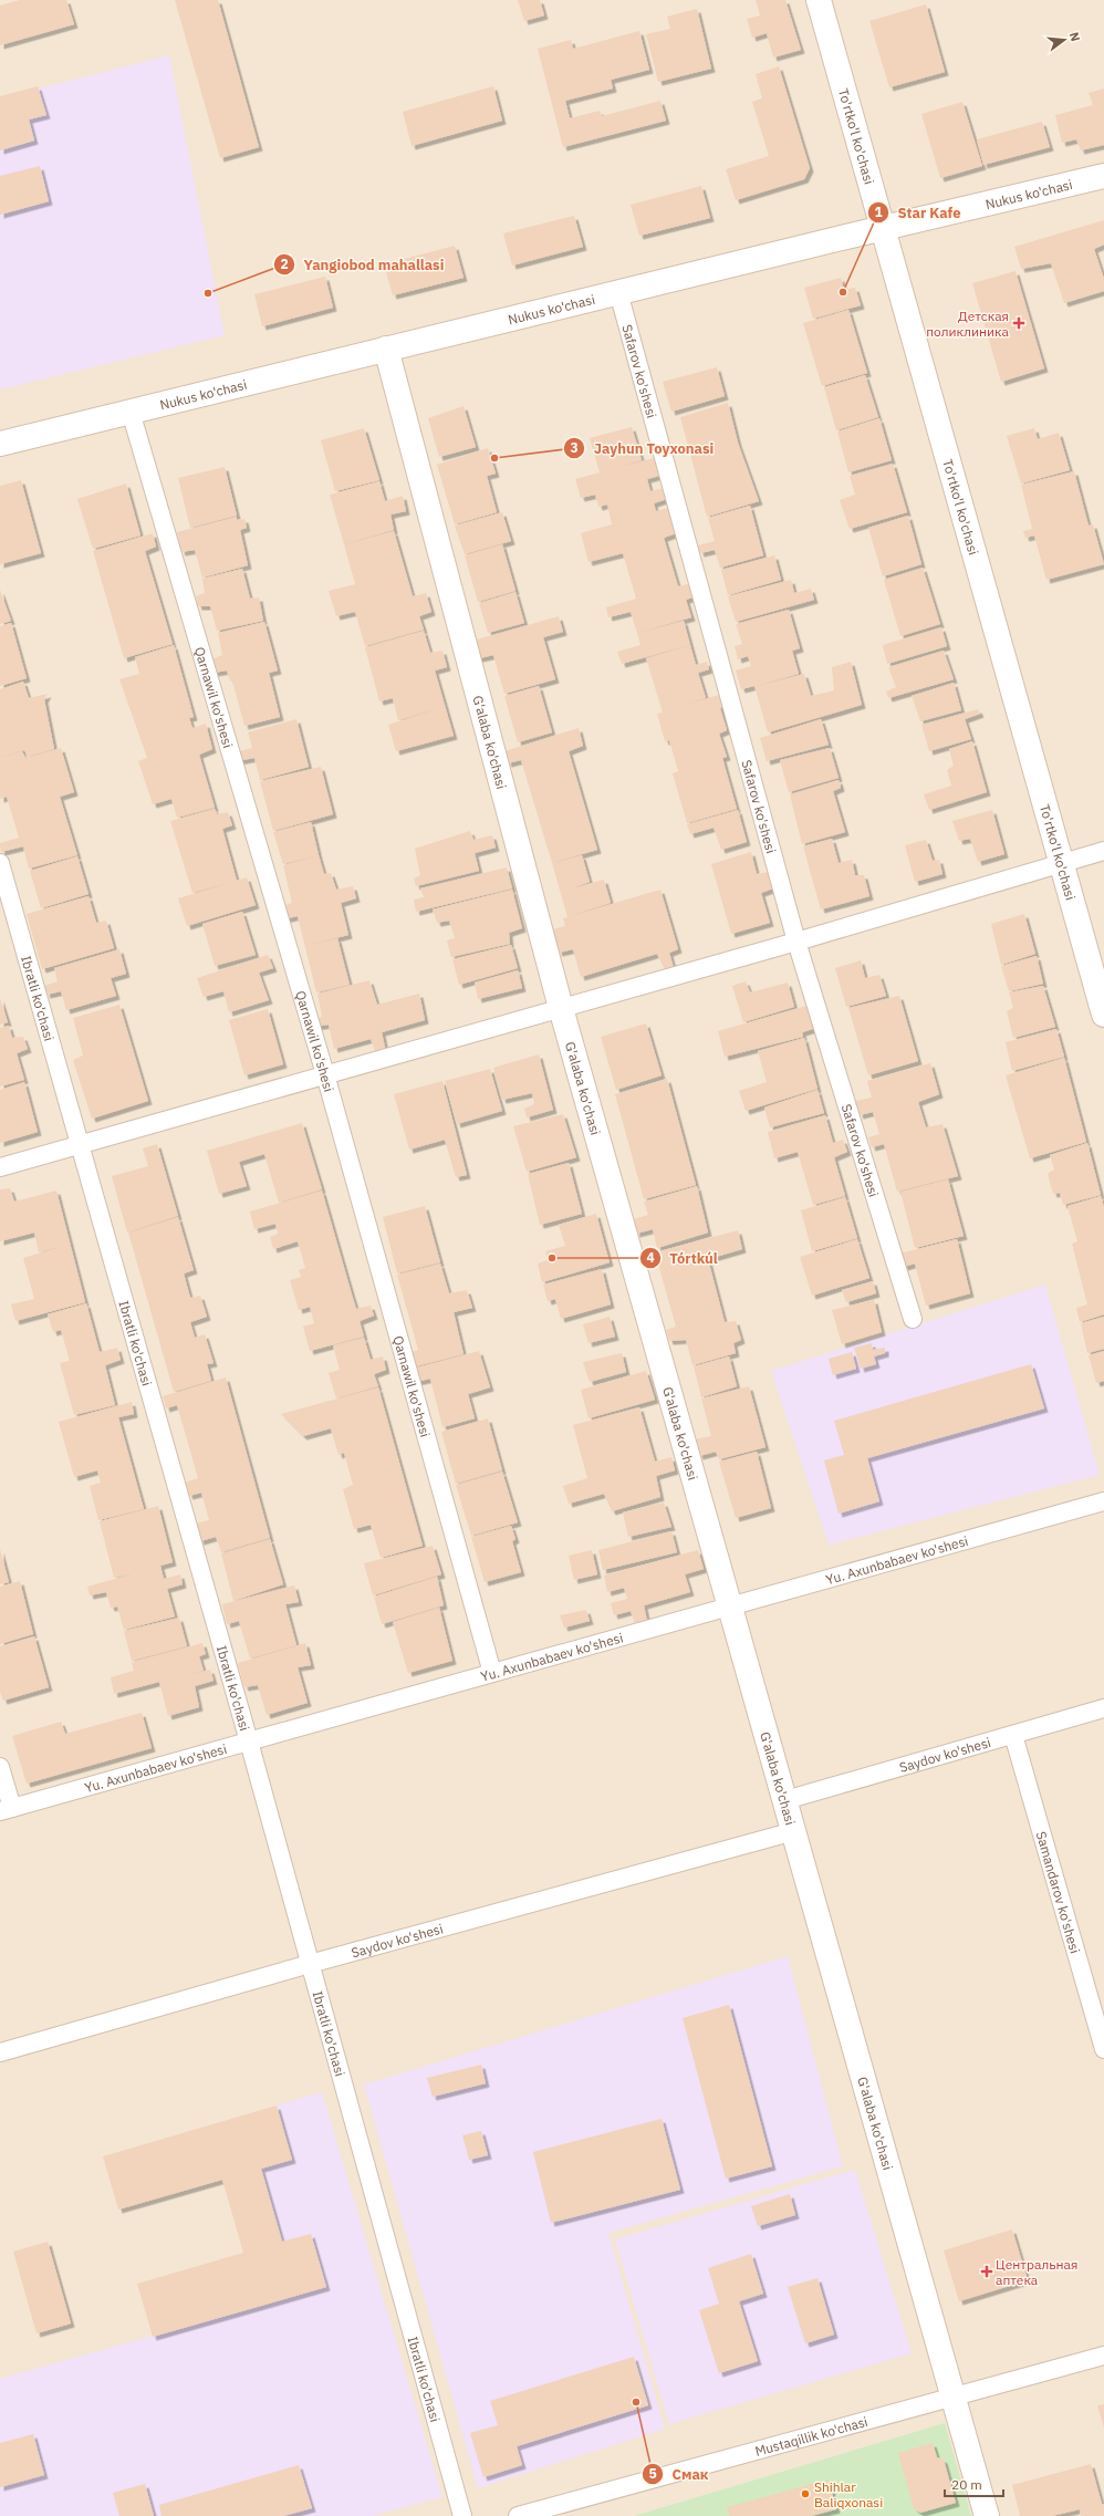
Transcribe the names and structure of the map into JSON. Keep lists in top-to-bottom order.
{
  "streets": {
    "street": [
      "To'rtko'l ko'chasi",
      "Nukus ko'chasi",
      "Safarov ko'shesi",
      "Qarnawil ko'shesi",
      "G'alaba ko'chasi",
      "Ibratli ko'chasi",
      "Yu. Axunbabaev ko'shesi",
      "Saydov ko'shesi",
      "Samandarov ko'shesi",
      "Mustaqillik ko'chasi"
    ]
  },
  "crossings": [
    ["To'rtko'l ko'chasi", "Nukus ko'chasi"],
    ["Nukus ko'chasi", "Safarov ko'shesi"],
    ["Nukus ko'chasi", "Qarnawil ko'shesi"],
    ["Nukus ko'chasi", "G'alaba ko'chasi"],
    ["Qarnawil ko'shesi", "Yu. Axunbabaev ko'shesi"],
    ["G'alaba ko'chasi", "Yu. Axunbabaev ko'shesi"],
    ["G'alaba ko'chasi", "Saydov ko'shesi"],
    ["G'alaba ko'chasi", "Mustaqillik ko'chasi"],
    ["Ibratli ko'chasi", "Yu. Axunbabaev ko'shesi"],
    ["Ibratli ko'chasi", "Saydov ko'shesi"],
    ["Saydov ko'shesi", "Samandarov ko'shesi"]
  ],
  "places": {
    "other": [
      "Star Kafe",
      "Yangiobod mahallasi",
      "Jayhun Toyxonasi",
      "Tórtkúl",
      "Смак",
      "Shihlar Baliqxonasi"
    ],
    "health": ["Детская поликлиника", "Центральная аптека"]
  },
  "scale_bar": "20 m",
  "north": "right"
}
